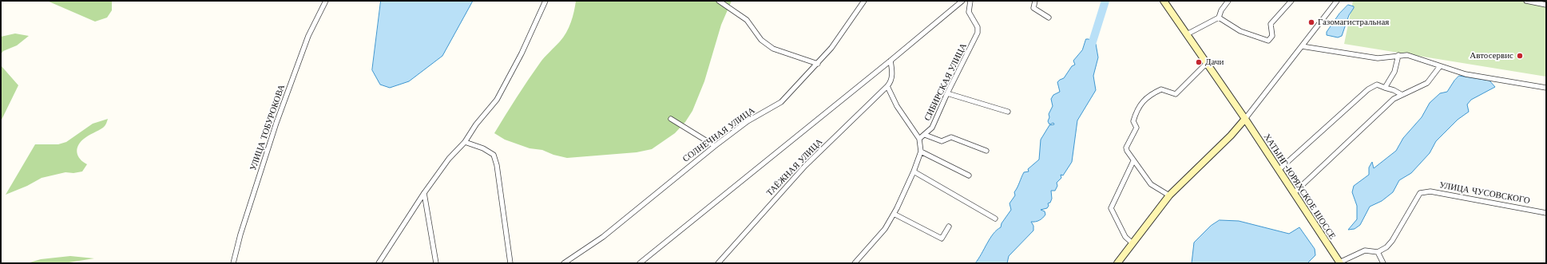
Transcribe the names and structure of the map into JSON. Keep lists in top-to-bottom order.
{
  "streets": {
    "main road": ["ХАТЫНГ-ЮРЯХСКОЕ ШОССЕ"],
    "street": [
      "СИБИРСКАЯ УЛИЦА",
      "УЛИЦА ТОБУРОКОВА",
      "СОЛНЕЧНАЯ УЛИЦА",
      "ТАЁЖНАЯ УЛИЦА",
      "УЛИЦА ЧУСОВСКОГО"
    ]
  },
  "places": ["Газомагистральная", "Автосервис", "Дачи"]
}
